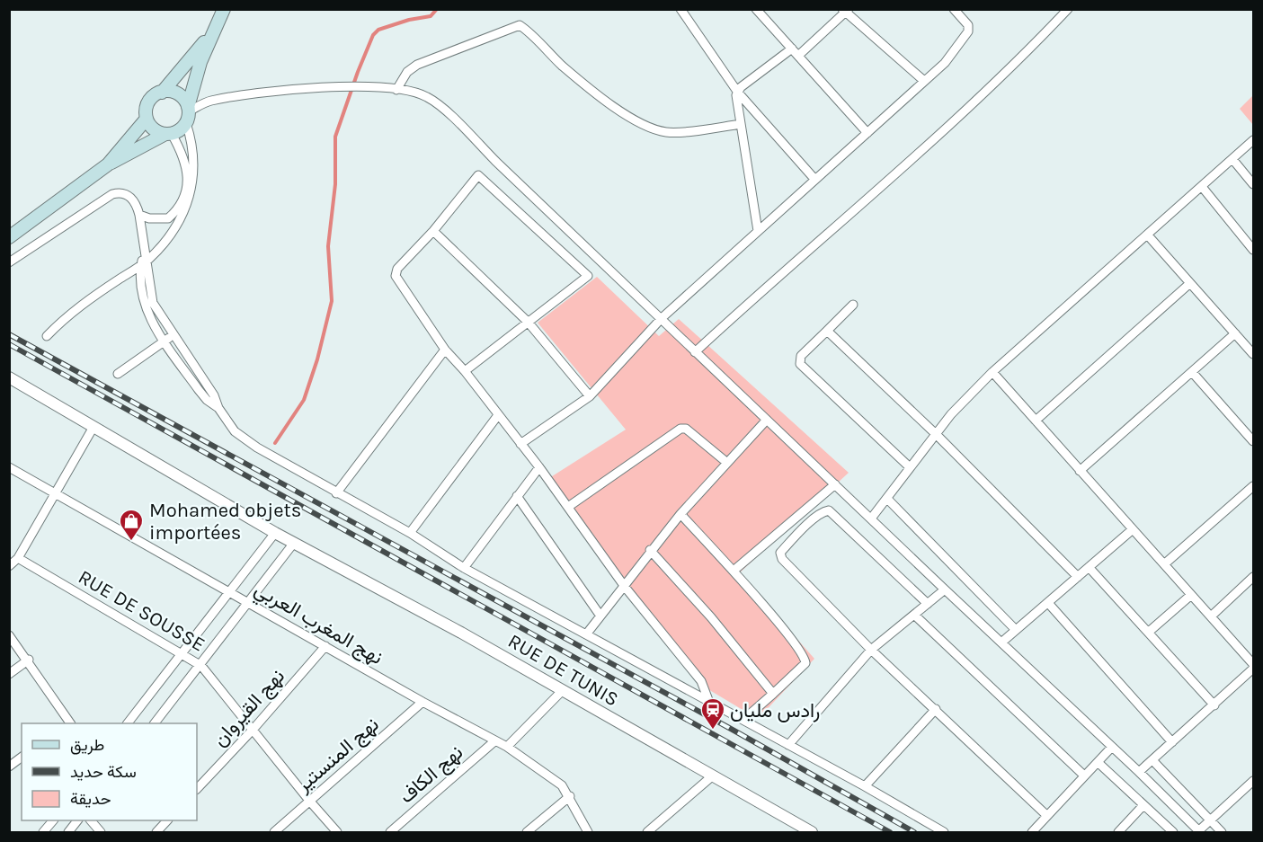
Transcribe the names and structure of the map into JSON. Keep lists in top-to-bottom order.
{
  "streets": {
    "street": [
      "RUE DE SOUSSE",
      "نهج المغرب العربي",
      "RUE DE TUNIS",
      "نهج القيروان",
      "نهج المنستير",
      "نهج الكاف"
    ]
  },
  "crossings": [
    ["RUE DE SOUSSE", "نهج القيروان"],
    ["RUE DE SOUSSE", "نهج المنستير"],
    ["نهج المغرب العربي", "نهج القيروان"],
    ["نهج المغرب العربي", "نهج المنستير"],
    ["نهج المغرب العربي", "نهج الكاف"]
  ],
  "places": {
    "shop": ["Mohamed objets importées"],
    "station": ["رادس مليان"]
  },
  "legend": ["طريق", "سكة حديد", "حديقة"]
}
